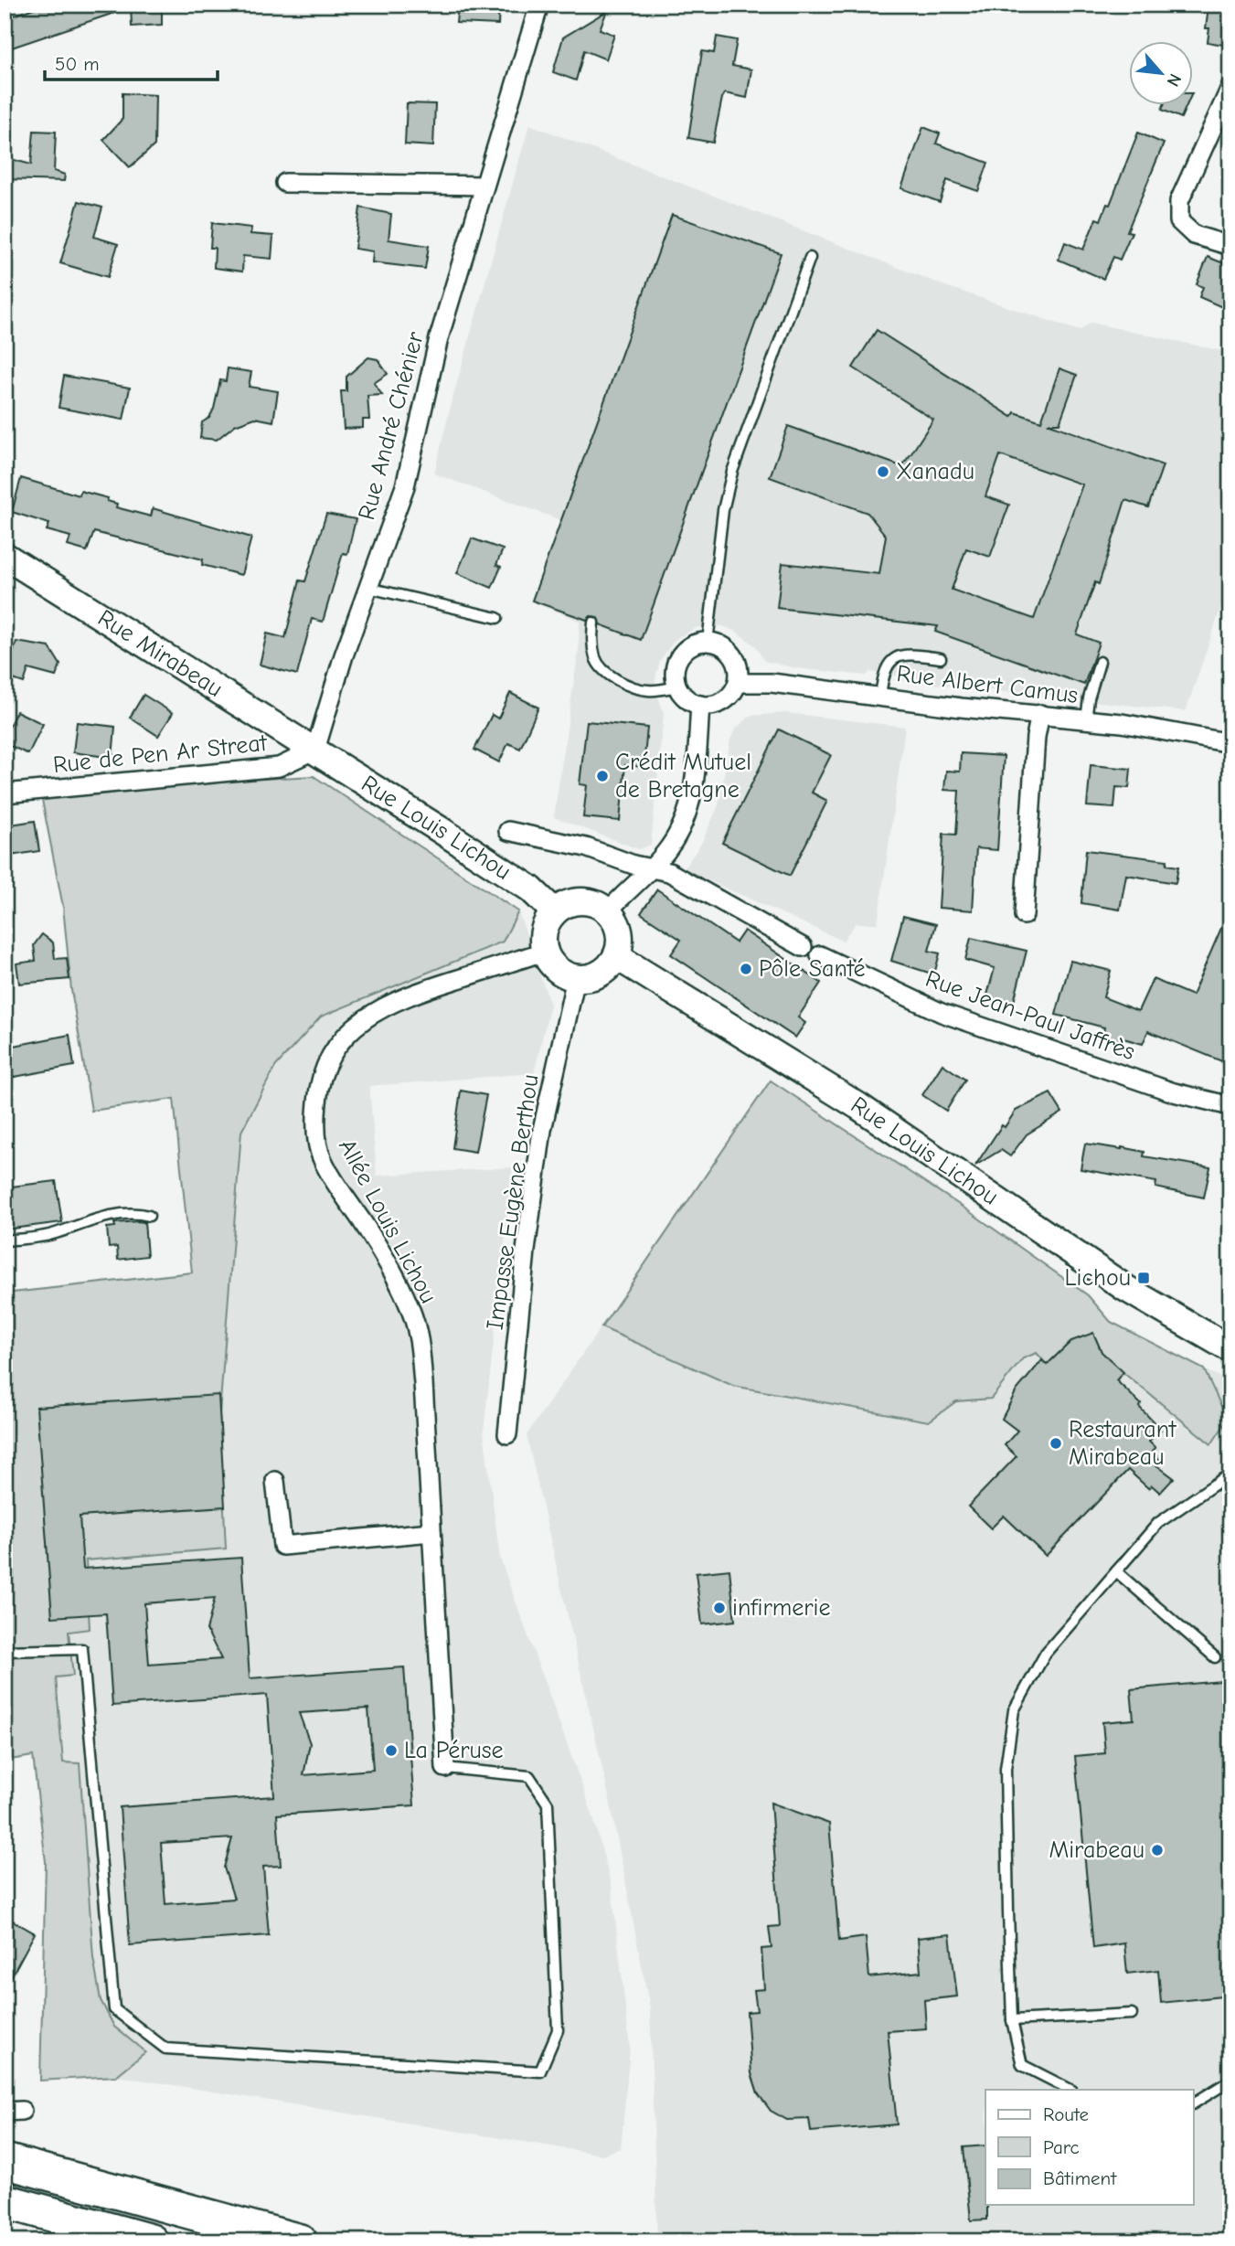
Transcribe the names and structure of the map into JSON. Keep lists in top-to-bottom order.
{
  "streets": {
    "main road": ["Rue Mirabeau", "Rue Louis Lichou"],
    "street": [
      "Rue André Chénier",
      "Rue Albert Camus",
      "Rue de Pen Ar Streat",
      "Rue Jean-Paul Jaffrès",
      "Impasse Eugène Berthou",
      "Allée Louis Lichou"
    ]
  },
  "crossings": [
    ["Rue André Chénier", "Rue Mirabeau"],
    ["Rue André Chénier", "Rue de Pen Ar Streat"],
    ["Rue André Chénier", "Rue Louis Lichou"],
    ["Rue Mirabeau", "Rue de Pen Ar Streat"],
    ["Rue Mirabeau", "Rue Louis Lichou"],
    ["Rue de Pen Ar Streat", "Rue Louis Lichou"],
    ["Rue Louis Lichou", "Impasse Eugène Berthou"],
    ["Rue Louis Lichou", "Allée Louis Lichou"],
    ["Impasse Eugène Berthou", "Allée Louis Lichou"]
  ],
  "places": {
    "other": [
      "Xanadu",
      "Crédit Mutuel de Bretagne",
      "Pôle Santé",
      "Restaurant Mirabeau",
      "infirmerie",
      "La Péruse",
      "Mirabeau"
    ],
    "transit": ["Lichou"]
  },
  "legend": ["Route", "Parc", "Bâtiment"],
  "scale_bar": "50 m",
  "north": "bottom right"
}
